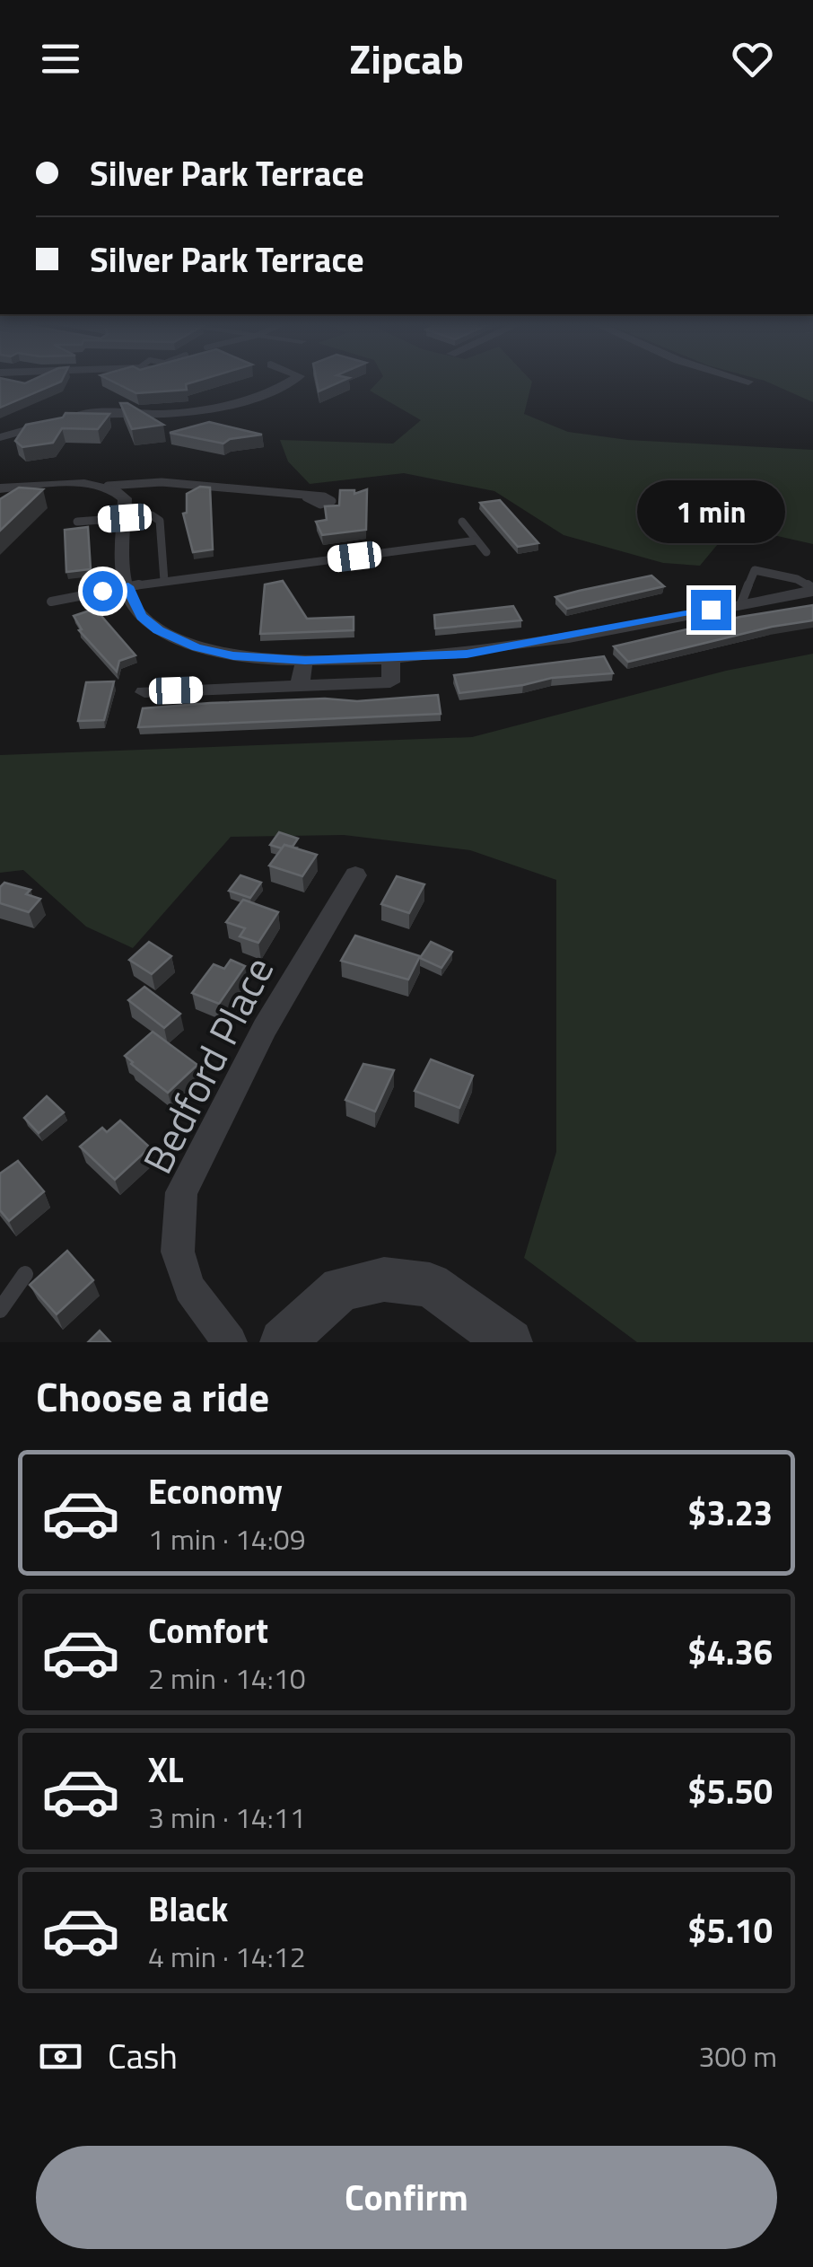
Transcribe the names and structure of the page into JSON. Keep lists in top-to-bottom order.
{
  "streets": {
    "street": ["Bedford Place"]
  },
  "page": {
    "header": "Zipcab",
    "banner": ["Silver Park Terrace", "Silver Park Terrace"],
    "bubble": "1 min",
    "heading": "Choose a ride",
    "list": [
      {
        "name": "Economy",
        "note": "1 min · 14:09",
        "value": "$3.23"
      },
      {
        "name": "Comfort",
        "note": "2 min · 14:10",
        "value": "$4.36"
      },
      {
        "name": "XL",
        "note": "3 min · 14:11",
        "value": "$5.50"
      },
      {
        "name": "Black",
        "note": "4 min · 14:12",
        "value": "$5.10"
      }
    ],
    "pay": ["Cash", "300 m"],
    "buttons": "Confirm"
  }
}
